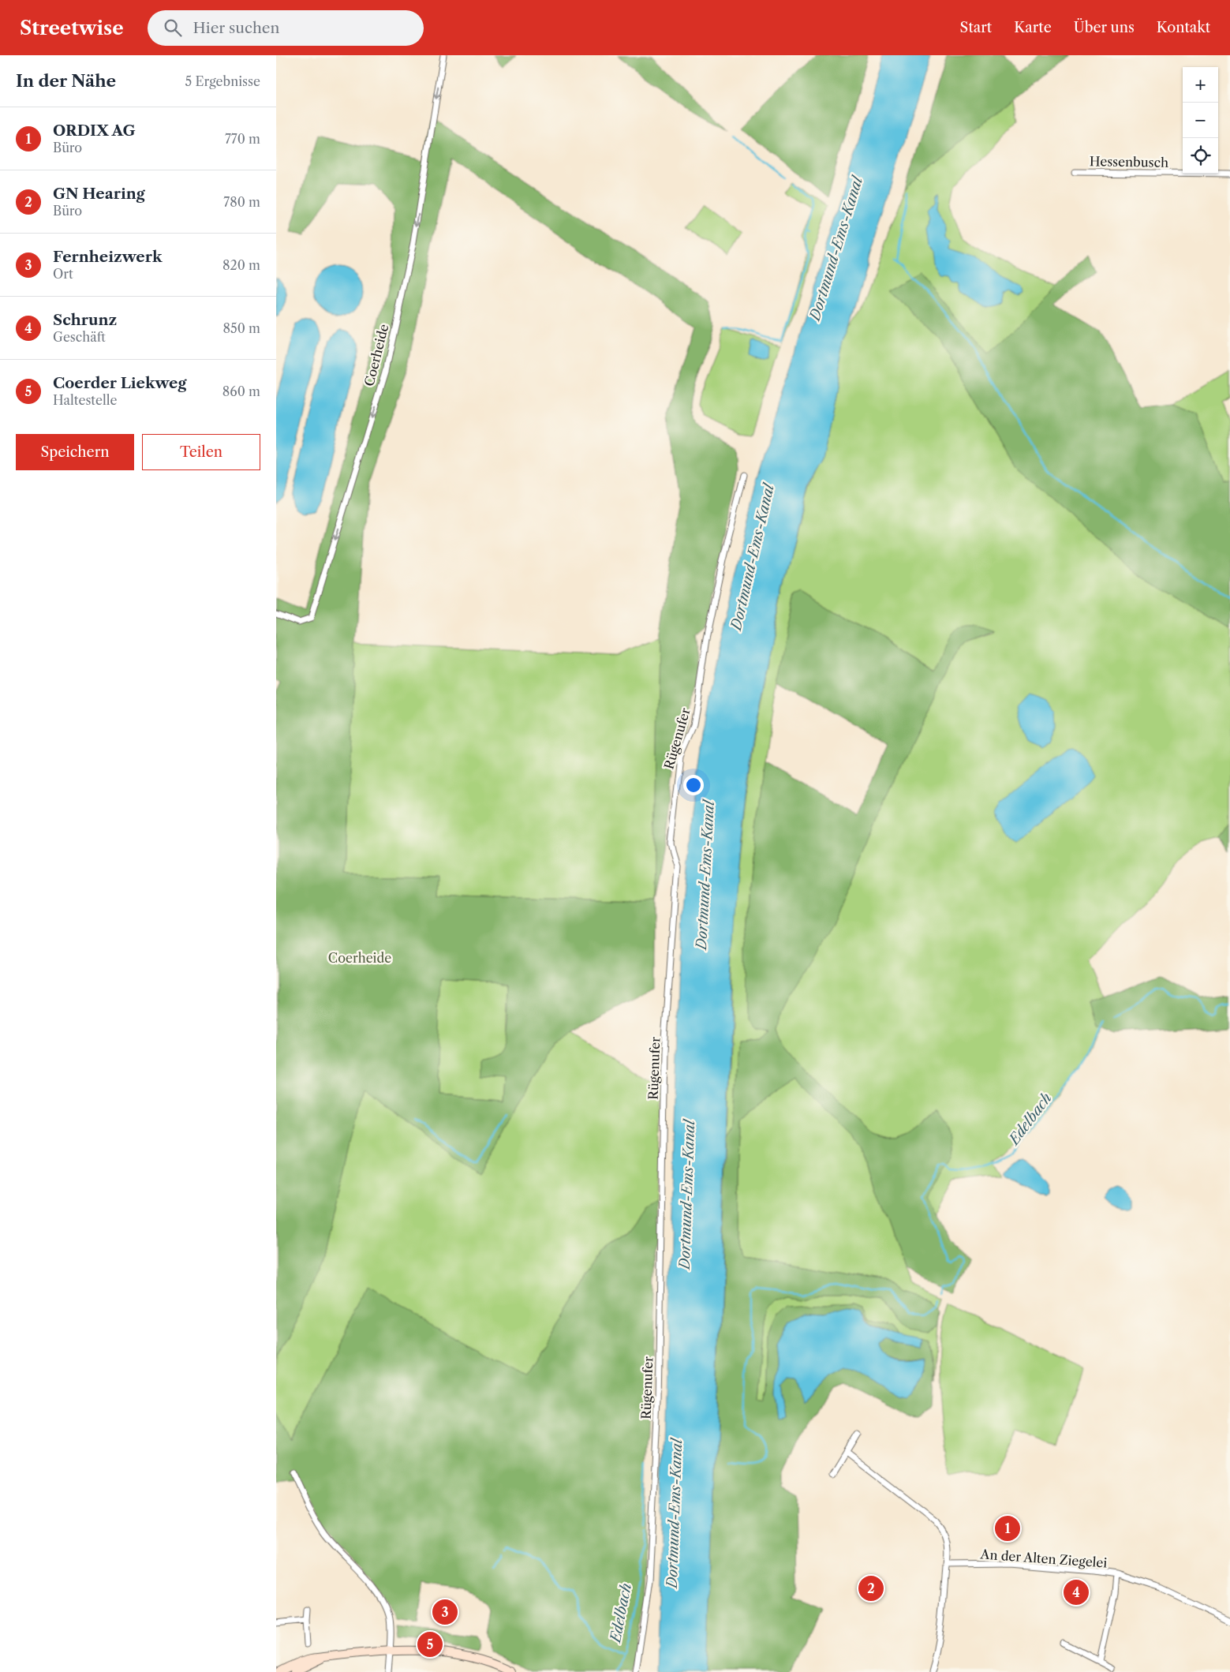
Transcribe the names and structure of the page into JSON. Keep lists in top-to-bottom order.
{
  "streets": {
    "street": [
      "Hessenbusch",
      "Coerheide",
      "Rügenufer",
      "An der Alten Ziegelei"
    ]
  },
  "one_way": ["Coerheide"],
  "water": ["Dortmund-Ems-Kanal", "Edelbach"],
  "parks": ["Coerheide"],
  "page": {
    "header": "Streetwise",
    "search": "Hier suchen",
    "nav": [
      "Start",
      "Karte",
      "Über uns",
      "Kontakt"
    ],
    "heading": ["In der Nähe", "5 Ergebnisse"],
    "map_buttons": ["+", "−"],
    "list": [
      {
        "mark": "1",
        "name": "ORDIX AG",
        "note": "Büro",
        "value": "770 m"
      },
      {
        "mark": "2",
        "name": "GN Hearing",
        "note": "Büro",
        "value": "780 m"
      },
      {
        "mark": "3",
        "name": "Fernheizwerk",
        "note": "Ort",
        "value": "820 m"
      },
      {
        "mark": "4",
        "name": "Schrunz",
        "note": "Geschäft",
        "value": "850 m"
      },
      {
        "mark": "5",
        "name": "Coerder Liekweg",
        "note": "Haltestelle",
        "value": "860 m"
      }
    ],
    "buttons": ["Speichern", "Teilen"],
    "pins": [
      "1",
      "2",
      "4",
      "3",
      "5"
    ]
  }
}
